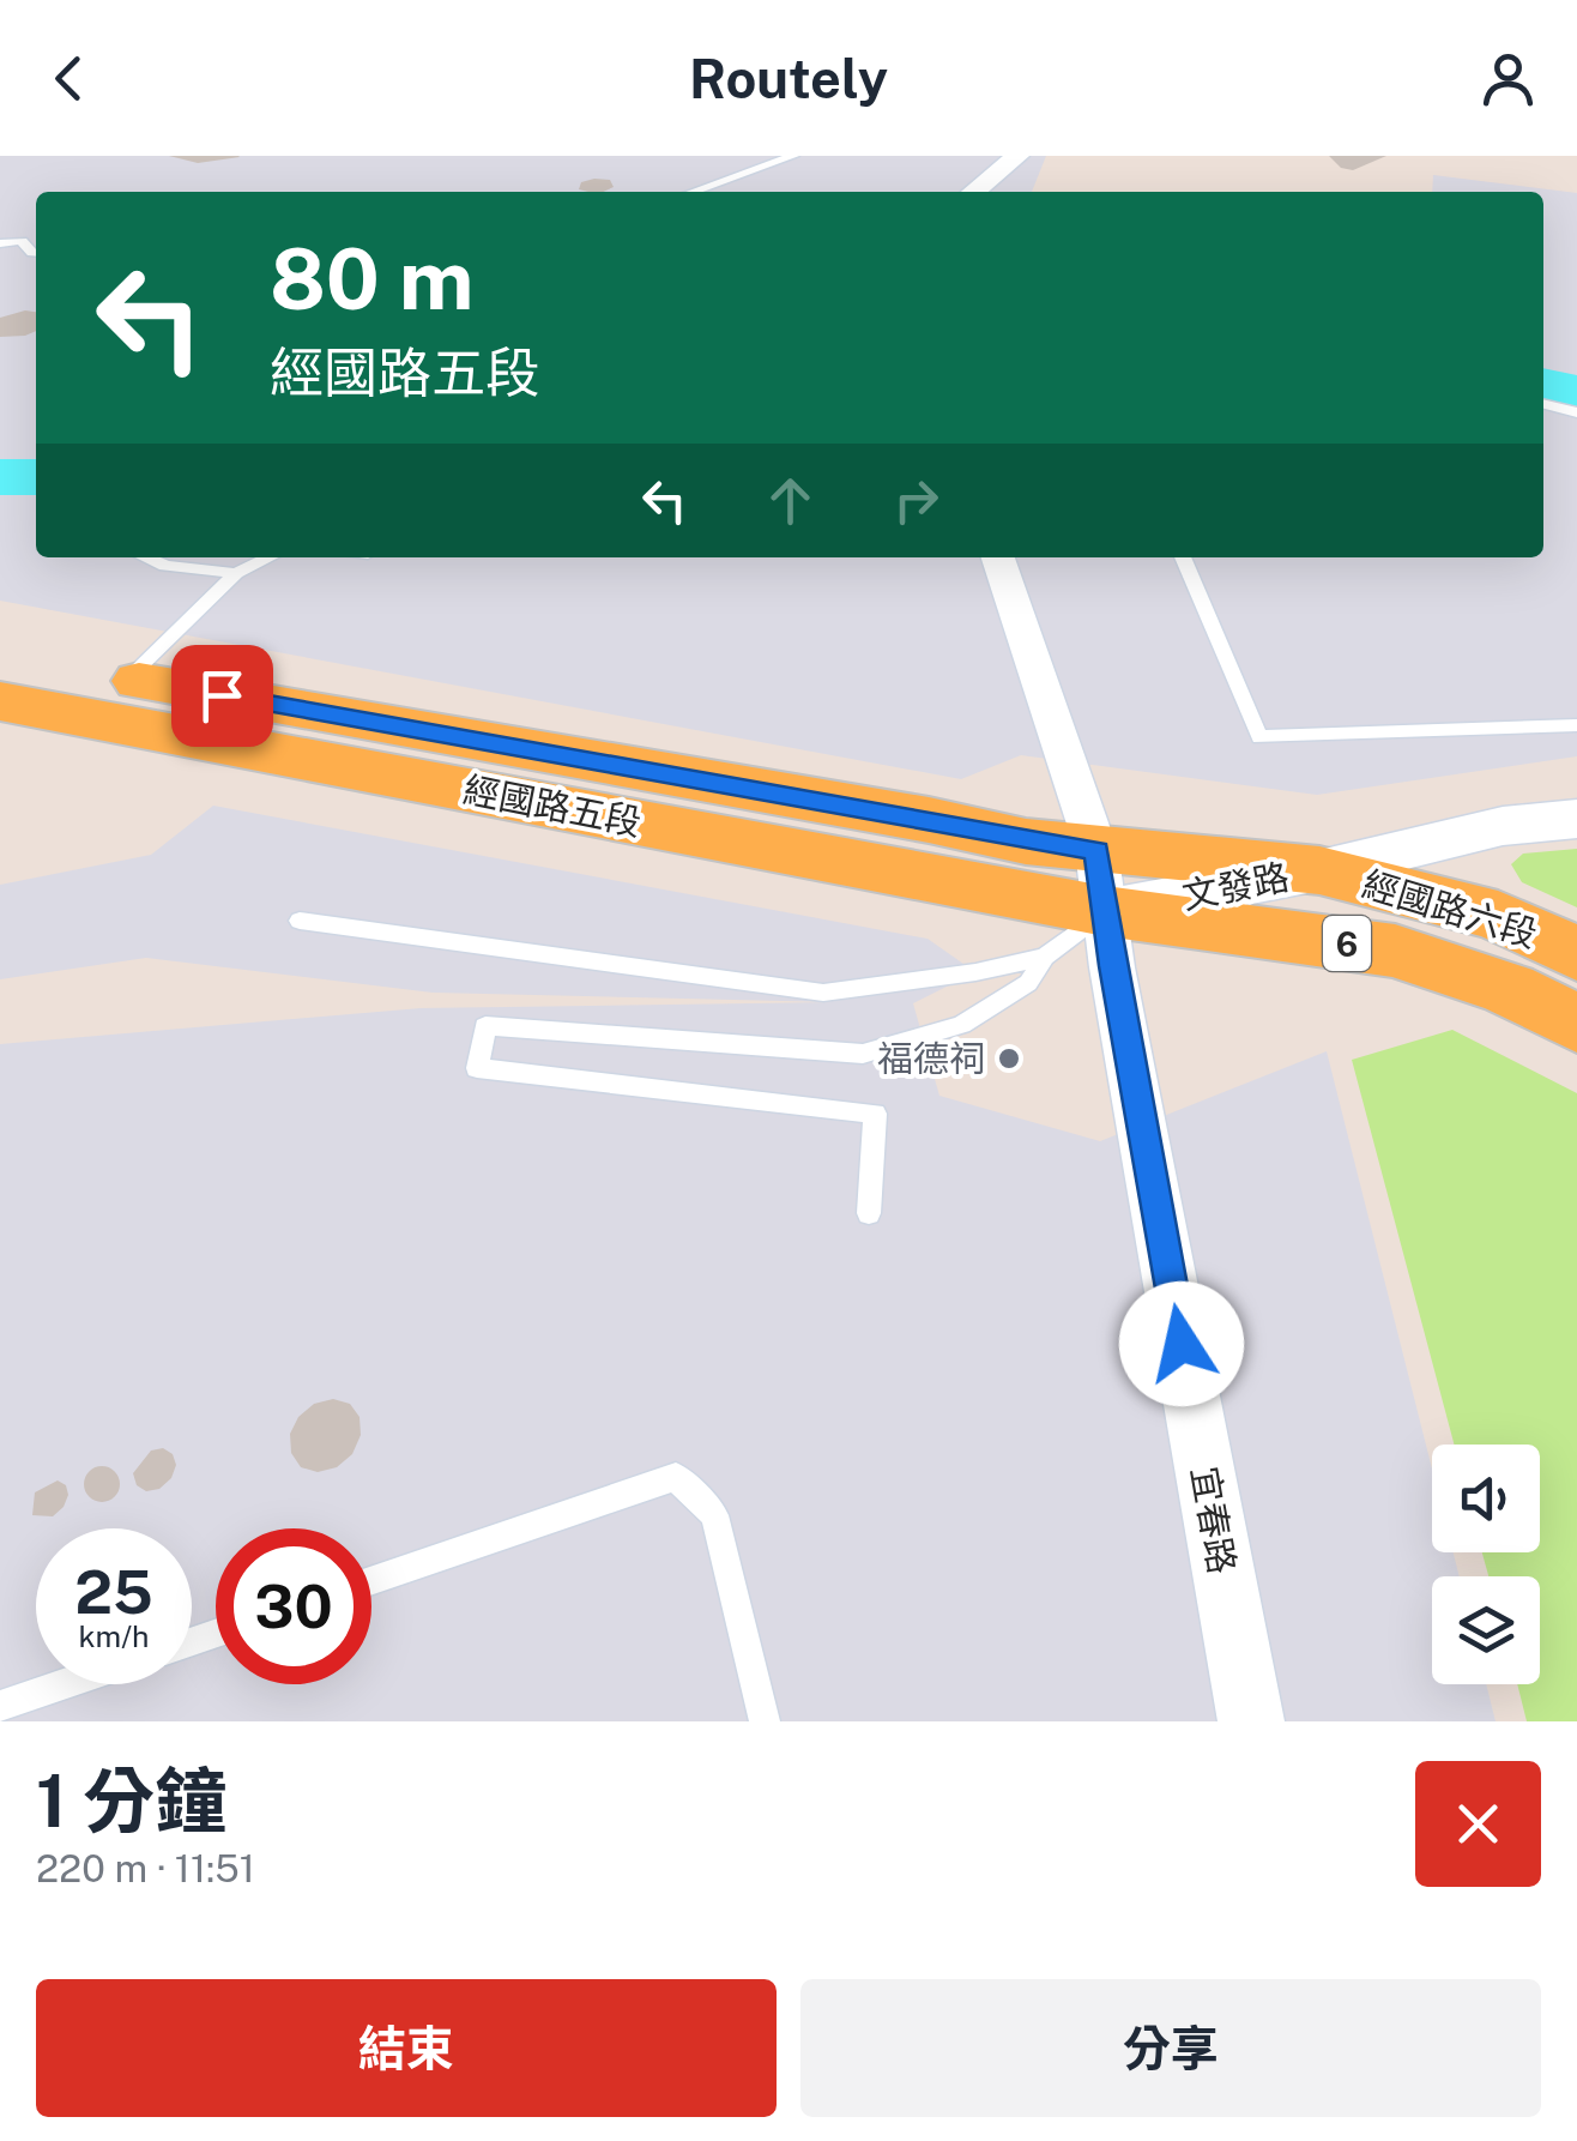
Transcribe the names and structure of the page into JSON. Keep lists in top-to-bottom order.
{
  "streets": {
    "main road": ["經國路五段", "經國路六段", "6"],
    "street": ["文發路", "宜春路"]
  },
  "crossings": [
    ["經國路五段", "文發路"],
    ["經國路五段", "經國路六段"],
    ["經國路五段", "宜春路"],
    ["文發路", "經國路六段"],
    ["經國路六段", "宜春路"]
  ],
  "places": ["福德祠"],
  "page": {
    "header": "Routely",
    "turn": ["80 m", "經國路五段"],
    "speed": "25 km/h",
    "limit": "30",
    "heading": ["1 分鐘", "220 m · 11:51"],
    "buttons": ["結束", "分享"]
  }
}
